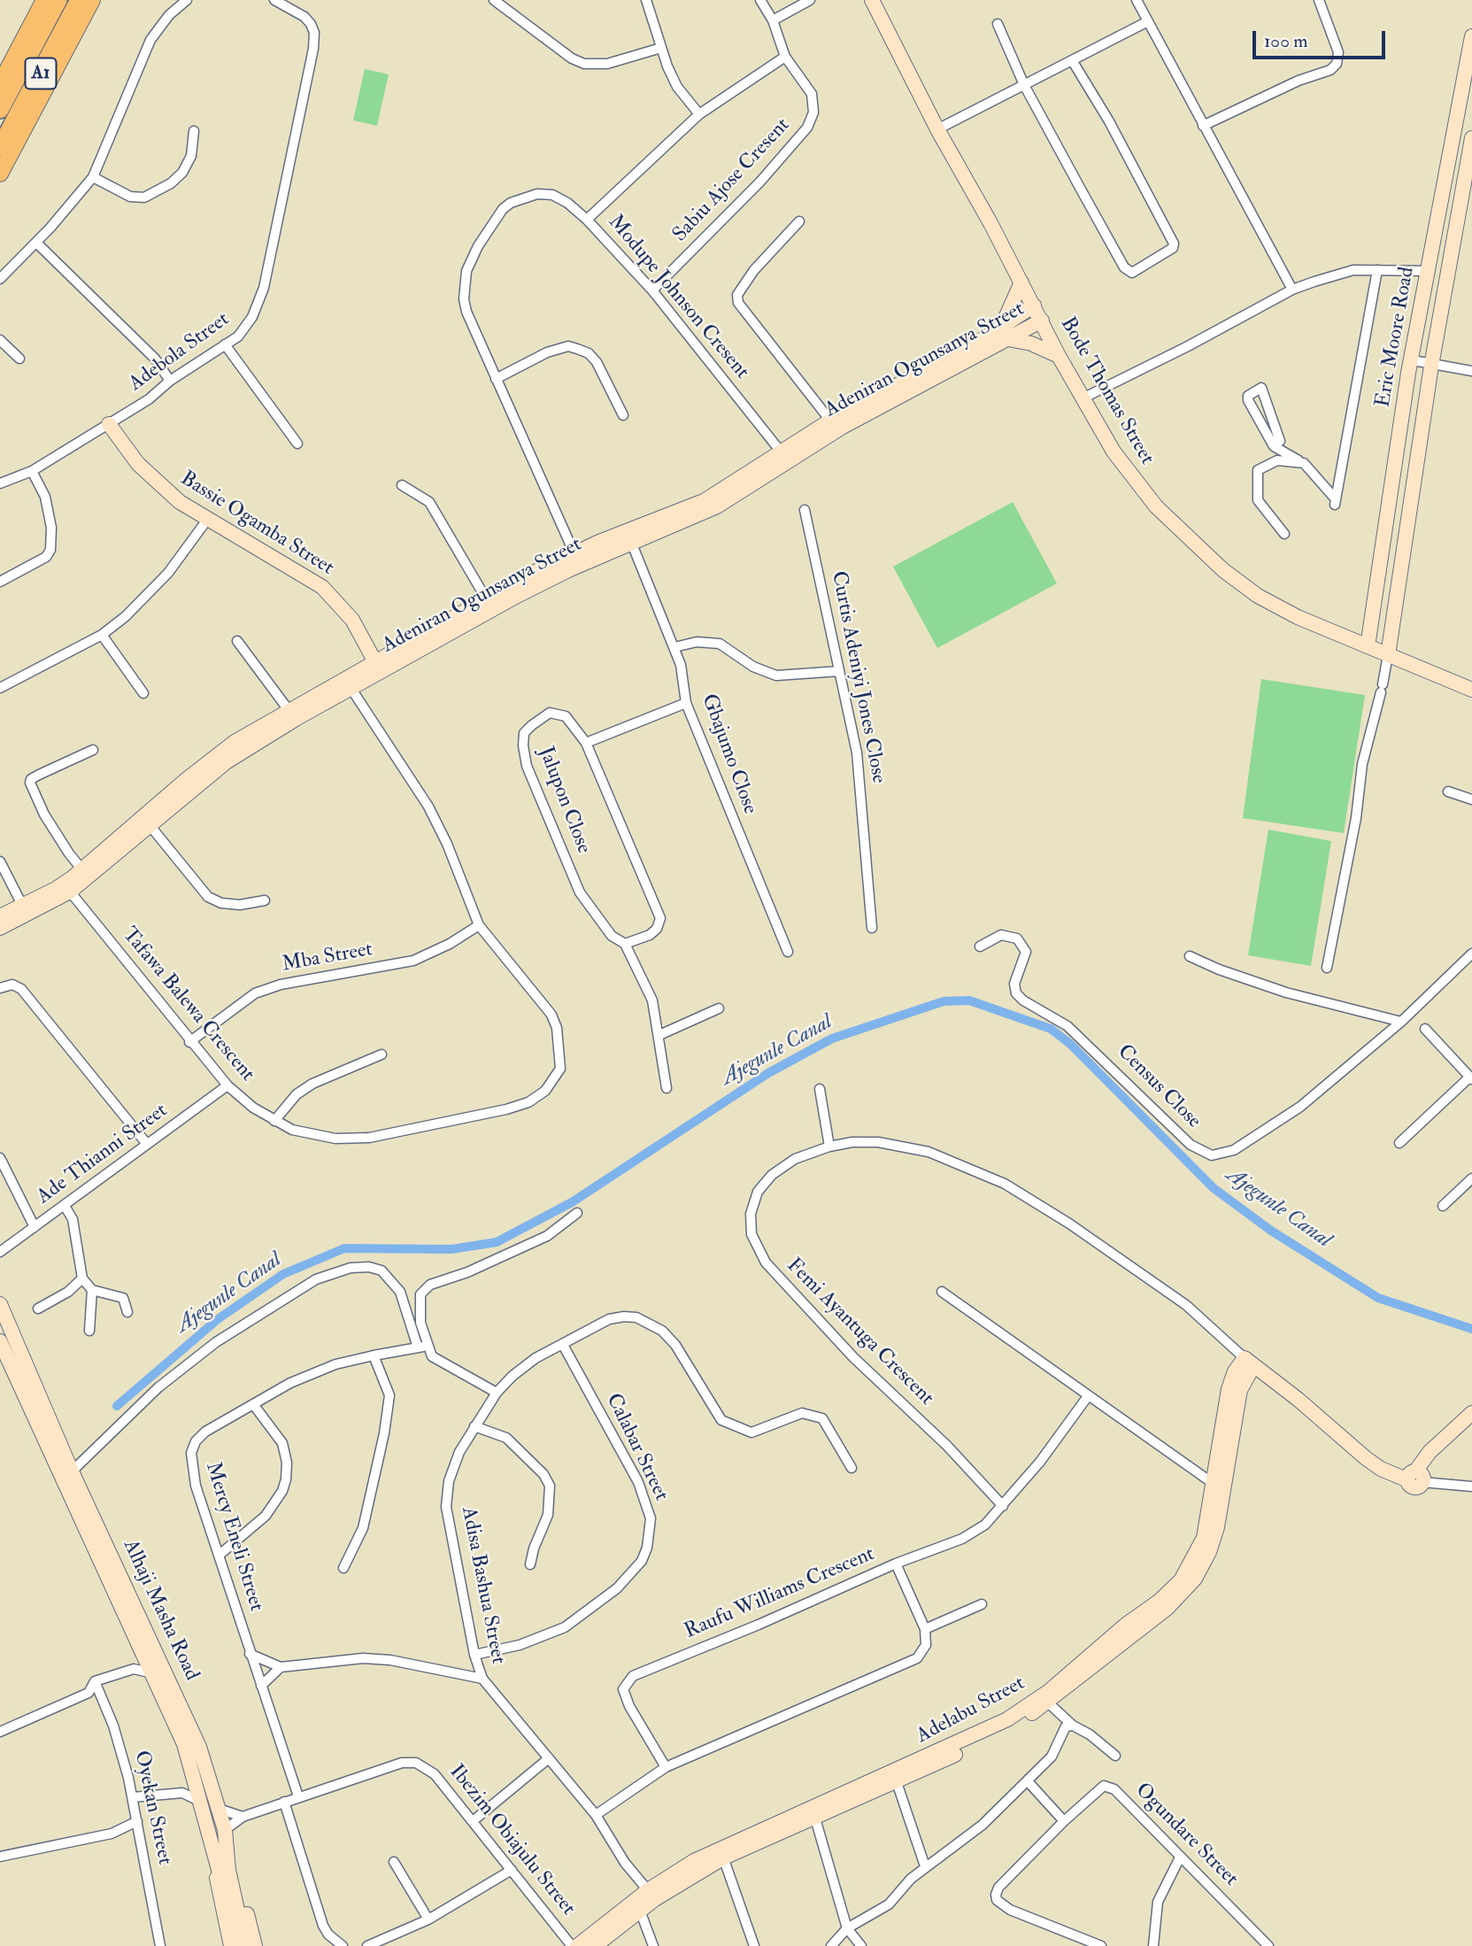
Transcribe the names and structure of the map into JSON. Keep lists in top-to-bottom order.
{
  "streets": {
    "highway": ["A1"],
    "main road": [
      "Eric Moore Road",
      "Adeniran Ogunsanya Street",
      "Bode Thomas Street",
      "Bassie Ogamba Street",
      "Alhaji Masha Road",
      "Adelabu Street"
    ],
    "street": [
      "Sabiu Ajose Cresent",
      "Modupe Johnson Cresent",
      "Adebola Street",
      "Curtis Adeniyi Jones Close",
      "Gbajumo Close",
      "Jalupon Close",
      "Mba Street",
      "Tafawa Balewa Crescent",
      "Census Close",
      "Ade Thianni Street",
      "Femi Ayantuga Crescent",
      "Calabar Street",
      "Mercy Eneli Street",
      "Adisa Bashua Street",
      "Raufu Williams Crescent",
      "Oyekan Street",
      "Ogundare Street",
      "Ibezim Obiajulu Street"
    ]
  },
  "crossings": [
    ["Sabiu Ajose Cresent", "Modupe Johnson Cresent"],
    ["Modupe Johnson Cresent", "Adeniran Ogunsanya Street"],
    ["Eric Moore Road", "Bode Thomas Street"],
    ["Adebola Street", "Bassie Ogamba Street"],
    ["Adeniran Ogunsanya Street", "Bode Thomas Street"],
    ["Adeniran Ogunsanya Street", "Bassie Ogamba Street"],
    ["Adeniran Ogunsanya Street", "Gbajumo Close"],
    ["Adeniran Ogunsanya Street", "Tafawa Balewa Crescent"],
    ["Gbajumo Close", "Jalupon Close"],
    ["Mba Street", "Tafawa Balewa Crescent"],
    ["Tafawa Balewa Crescent", "Ade Thianni Street"],
    ["Femi Ayantuga Crescent", "Adelabu Street"],
    ["Calabar Street", "Adisa Bashua Street"],
    ["Mercy Eneli Street", "Ibezim Obiajulu Street"],
    ["Adisa Bashua Street", "Adelabu Street"],
    ["Alhaji Masha Road", "Ibezim Obiajulu Street"]
  ],
  "water": ["Ajegunle Canal"],
  "scale_bar": "100 m"
}
